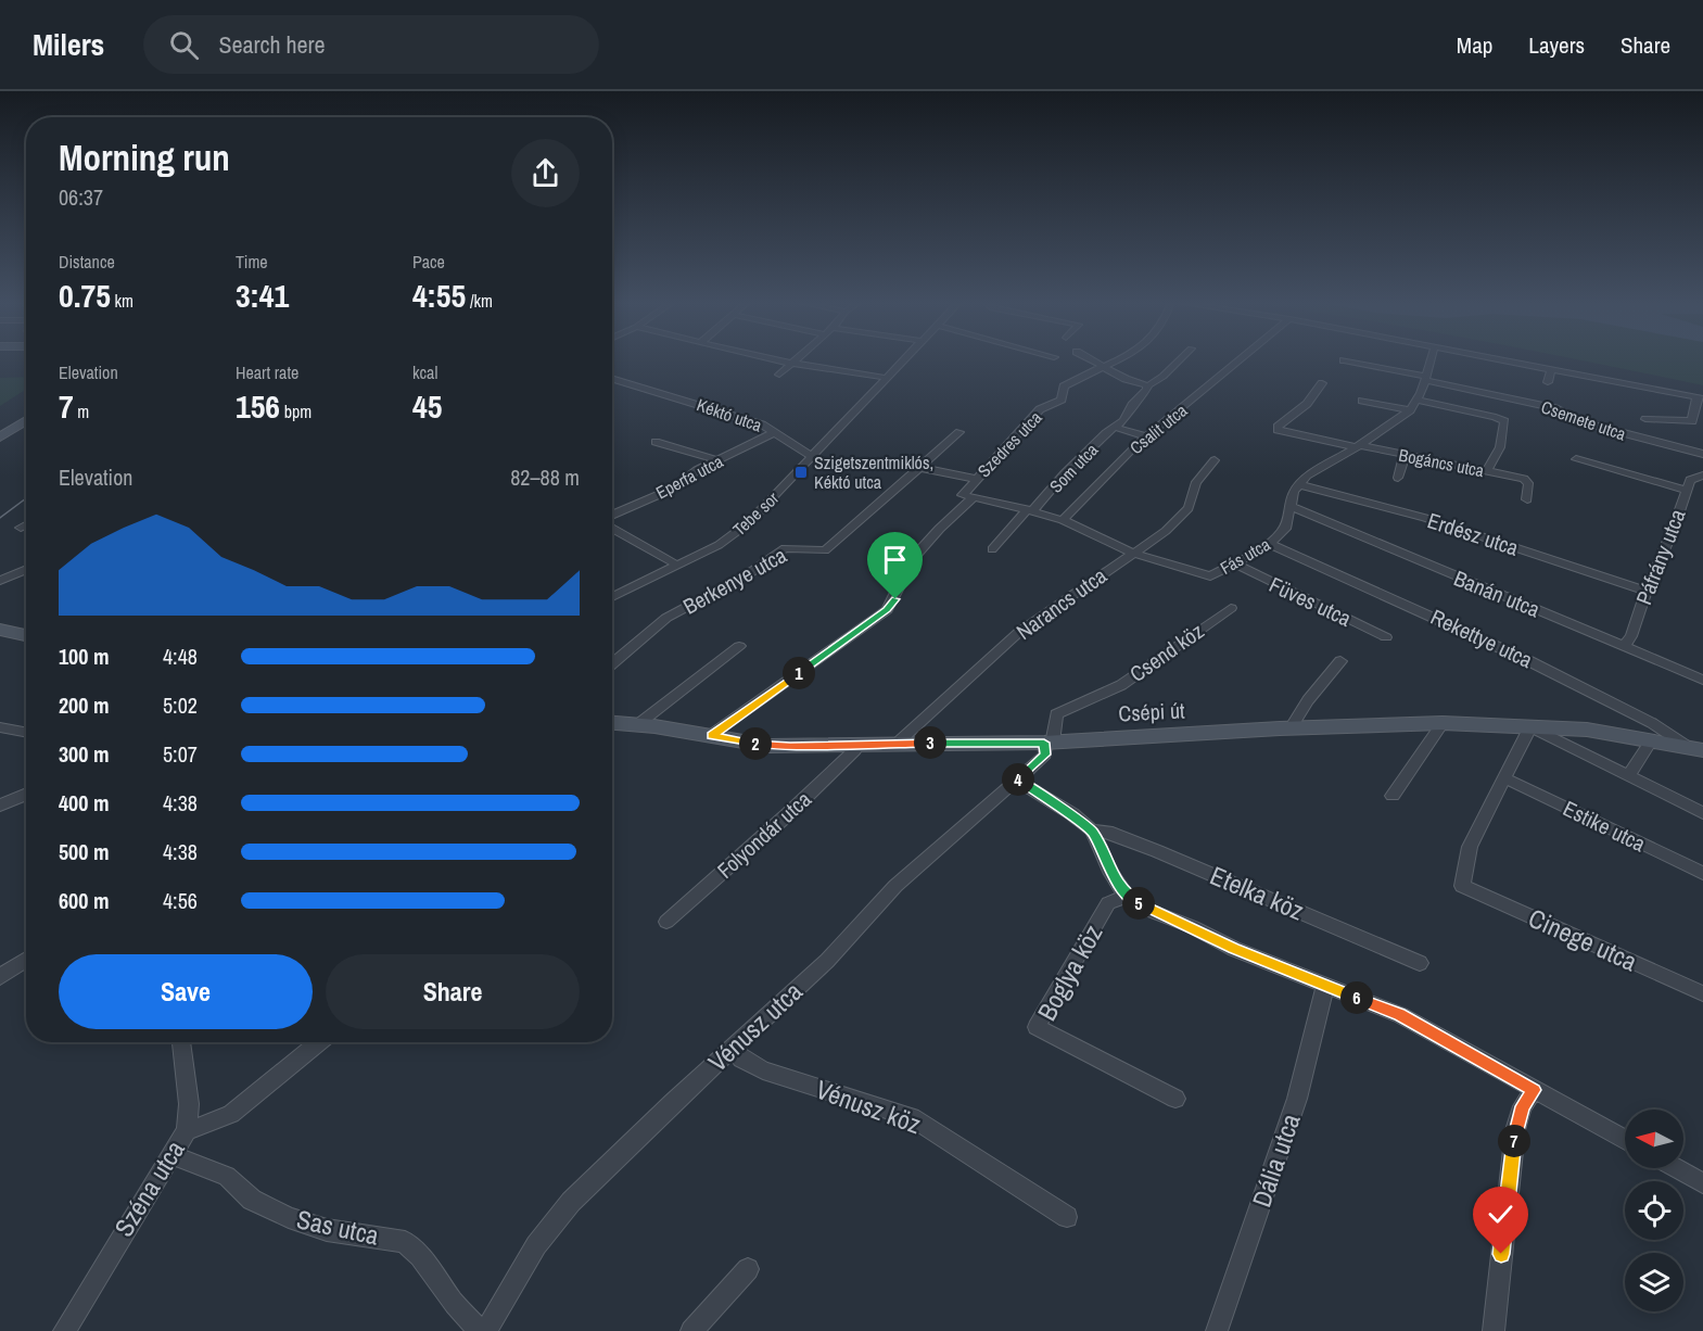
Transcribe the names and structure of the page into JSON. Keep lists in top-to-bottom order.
{
  "streets": {
    "street": [
      "Kéktó utca",
      "Csemete utca",
      "Csalit utca",
      "Szedres utca",
      "Bogáncs utca",
      "Som utca",
      "Eperfa utca",
      "Tebe sor",
      "Erdész utca",
      "Fás utca",
      "Páfrány utca",
      "Berkenye utca",
      "Banán utca",
      "Füves utca",
      "Narancs utca",
      "Rekettye utca",
      "Csend köz",
      "Csépi út",
      "Estike utca",
      "Folyondár utca",
      "Etelka köz",
      "Cinege utca",
      "Boglya köz",
      "Vénusz utca",
      "Vénusz köz",
      "Dália utca",
      "Széna utca",
      "Sas utca"
    ]
  },
  "crossings": [
    ["Kéktó utca", "Eperfa utca"],
    ["Kéktó utca", "Tebe sor"],
    ["Csalit utca", "Som utca"],
    ["Csalit utca", "Fás utca"],
    ["Szedres utca", "Fás utca"],
    ["Szedres utca", "Csépi út"],
    ["Som utca", "Fás utca"],
    ["Erdész utca", "Fás utca"],
    ["Erdész utca", "Páfrány utca"],
    ["Fás utca", "Banán utca"],
    ["Fás utca", "Füves utca"],
    ["Fás utca", "Narancs utca"],
    ["Fás utca", "Rekettye utca"],
    ["Páfrány utca", "Banán utca"],
    ["Narancs utca", "Csépi út"],
    ["Rekettye utca", "Csépi út"],
    ["Csend köz", "Csépi út"],
    ["Csend köz", "Vénusz utca"],
    ["Csépi út", "Folyondár utca"],
    ["Csépi út", "Vénusz utca"],
    ["Estike utca", "Cinege utca"],
    ["Vénusz utca", "Vénusz köz"],
    ["Széna utca", "Sas utca"]
  ],
  "places": {
    "transit": ["Szigetszentmiklós, Kéktó utca"]
  },
  "north": "left",
  "page": {
    "header": "Milers",
    "search": "Search here",
    "nav": ["Map", "Layers", "Share"],
    "heading": ["Morning run", "06:37"],
    "stats": [
      ["Distance", "0.75 km"],
      ["Time", "3:41"],
      ["Pace", "4:55 /km"],
      ["Elevation", "7 m"],
      ["Heart rate", "156 bpm"],
      ["kcal", "45"]
    ],
    "chart": ["Elevation", "82–88 m"],
    "list": [
      {
        "name": "100 m",
        "note": "4:48"
      },
      {
        "name": "200 m",
        "note": "5:02"
      },
      {
        "name": "300 m",
        "note": "5:07"
      },
      {
        "name": "400 m",
        "note": "4:38"
      },
      {
        "name": "500 m",
        "note": "4:38"
      },
      {
        "name": "600 m",
        "note": "4:56"
      }
    ],
    "pins": [
      "1",
      "3",
      "2",
      "4",
      "5",
      "6",
      "7"
    ],
    "buttons": ["Save", "Share"]
  }
}
